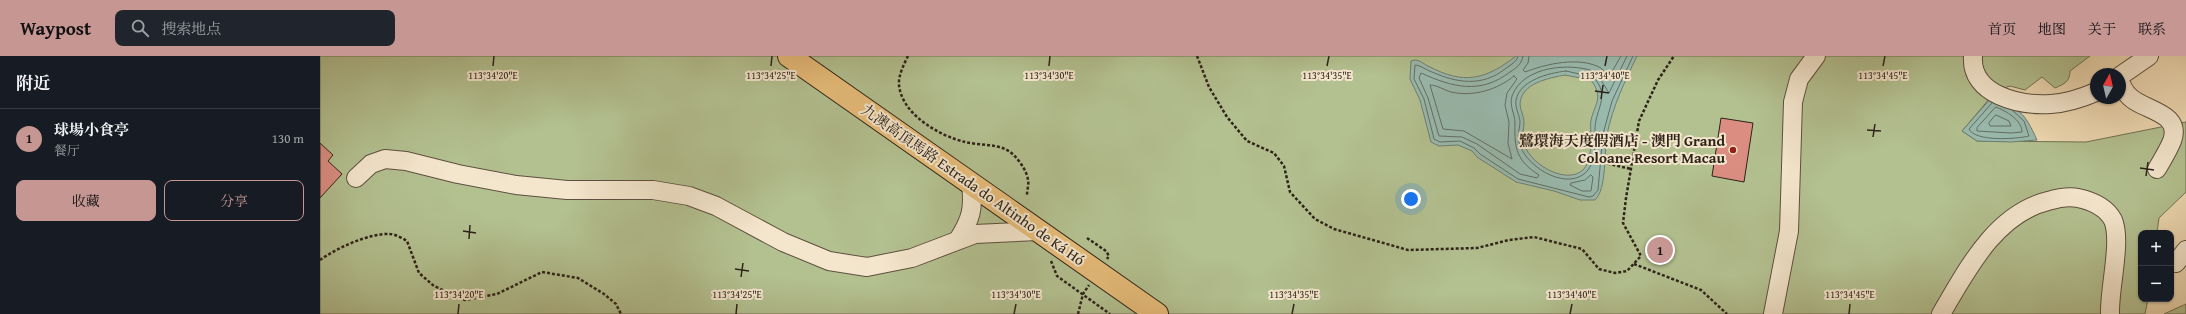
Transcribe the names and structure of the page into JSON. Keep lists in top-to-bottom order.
{
  "streets": {
    "main road": ["九澳高頂馬路 Estrada do Altinho de Ká Hó"]
  },
  "places": ["鷺環海天度假酒店 - 澳門 Grand Coloane Resort Macau"],
  "north": "top",
  "page": {
    "header": "Waypost",
    "search": "搜索地点",
    "nav": [
      "首页",
      "地图",
      "关于",
      "联系"
    ],
    "heading": "附近",
    "list": [
      {
        "mark": "1",
        "name": "球場小食亭",
        "note": "餐厅",
        "value": "130 m"
      }
    ],
    "buttons": ["收藏", "分享"],
    "map_buttons": ["+", "−"],
    "pins": "1"
  },
  "coordinates": [
    "113°34'20\"E",
    "113°34'25\"E",
    "113°34'30\"E",
    "113°34'35\"E",
    "113°34'40\"E",
    "113°34'45\"E"
  ]
}
